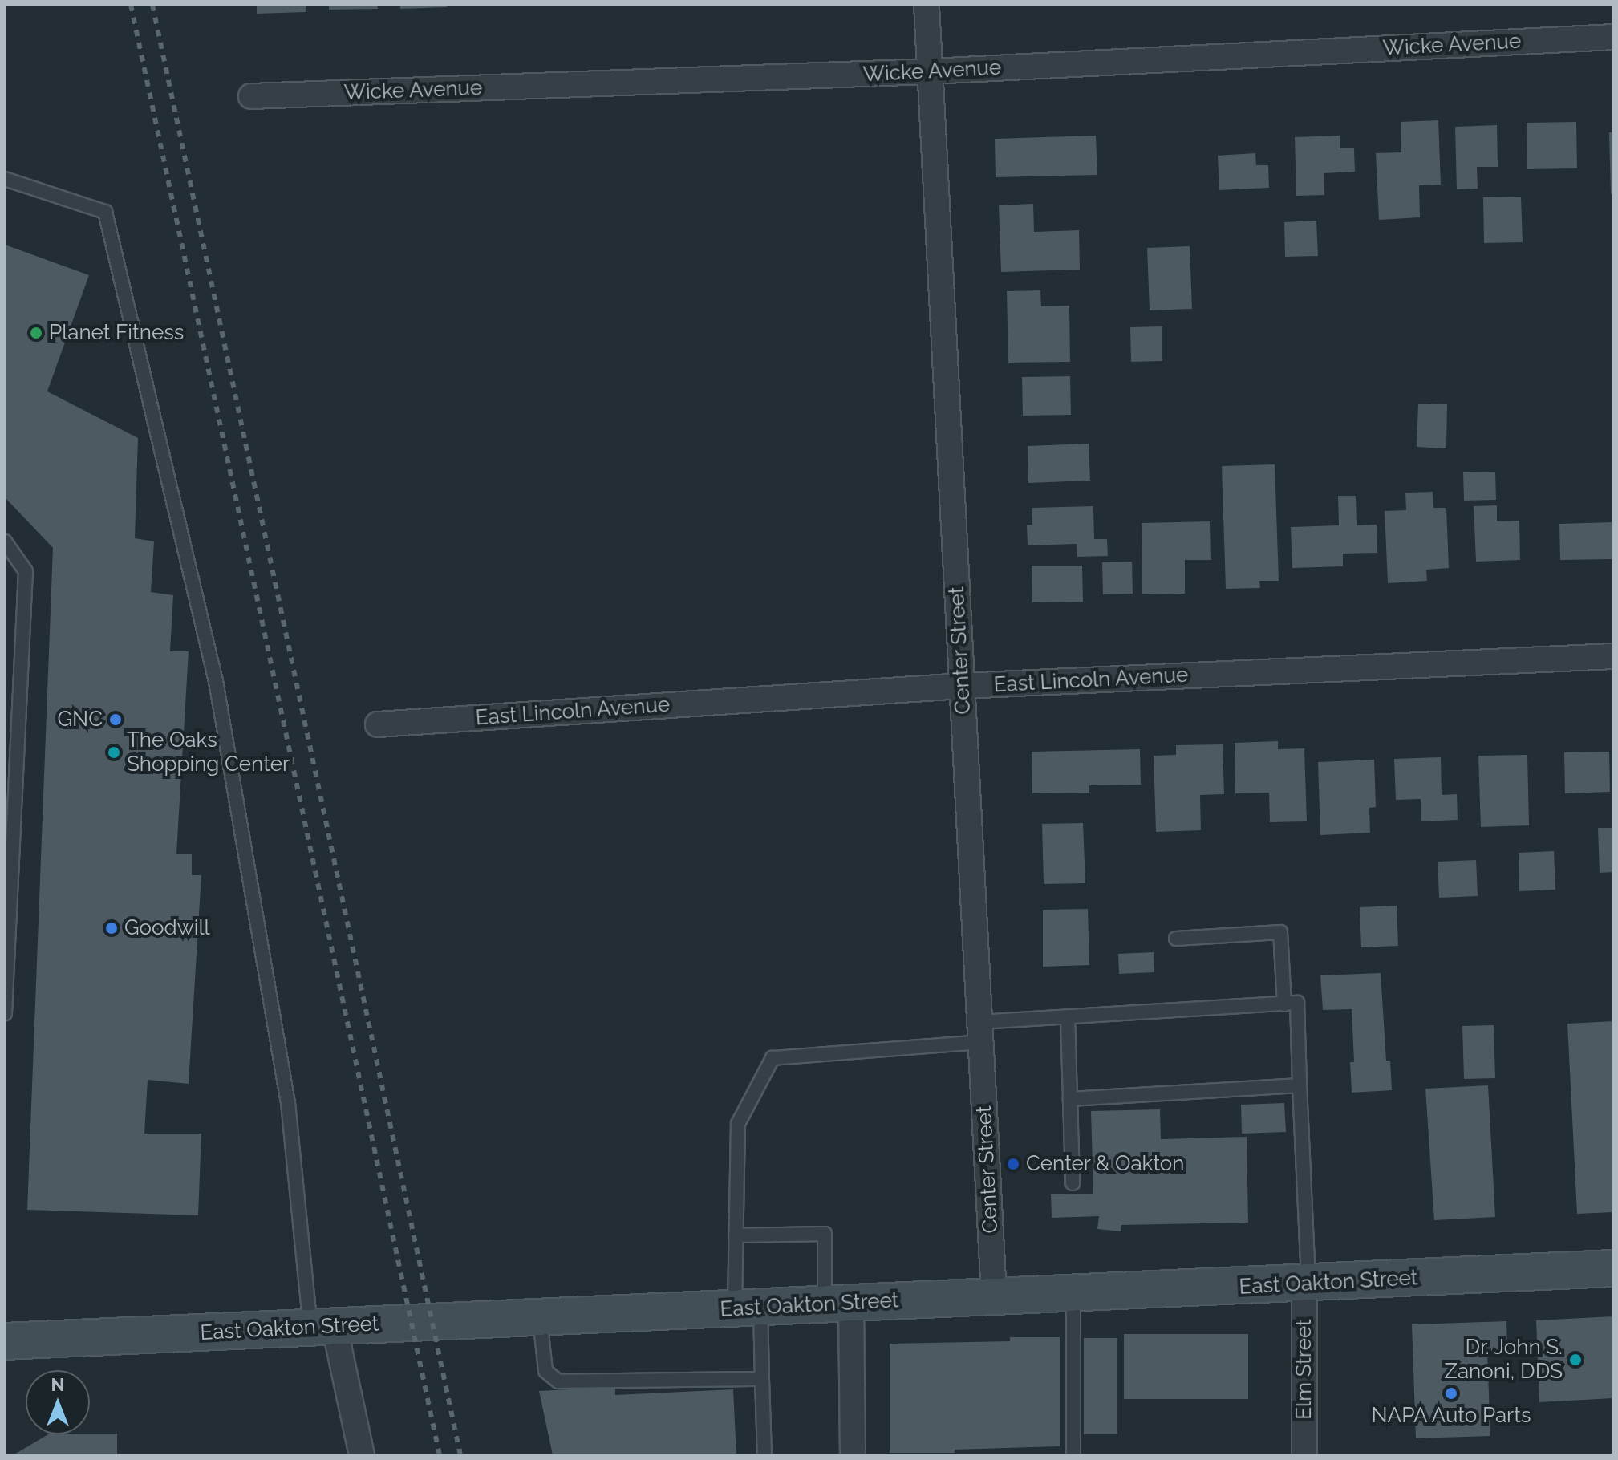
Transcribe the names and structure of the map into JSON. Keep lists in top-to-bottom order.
{
  "streets": {
    "main road": ["East Oakton Street"],
    "street": [
      "Wicke Avenue",
      "Center Street",
      "East Lincoln Avenue",
      "Elm Street"
    ]
  },
  "crossings": [
    ["Wicke Avenue", "Center Street"],
    ["Center Street", "East Lincoln Avenue"],
    ["Center Street", "East Oakton Street"],
    ["East Oakton Street", "Elm Street"]
  ],
  "places": [
    "Planet Fitness",
    "GNC",
    "The Oaks Shopping Center",
    "Goodwill",
    "Center & Oakton",
    "Dr. John S. Zanoni, DDS",
    "NAPA Auto Parts"
  ],
  "north": "top"
}
